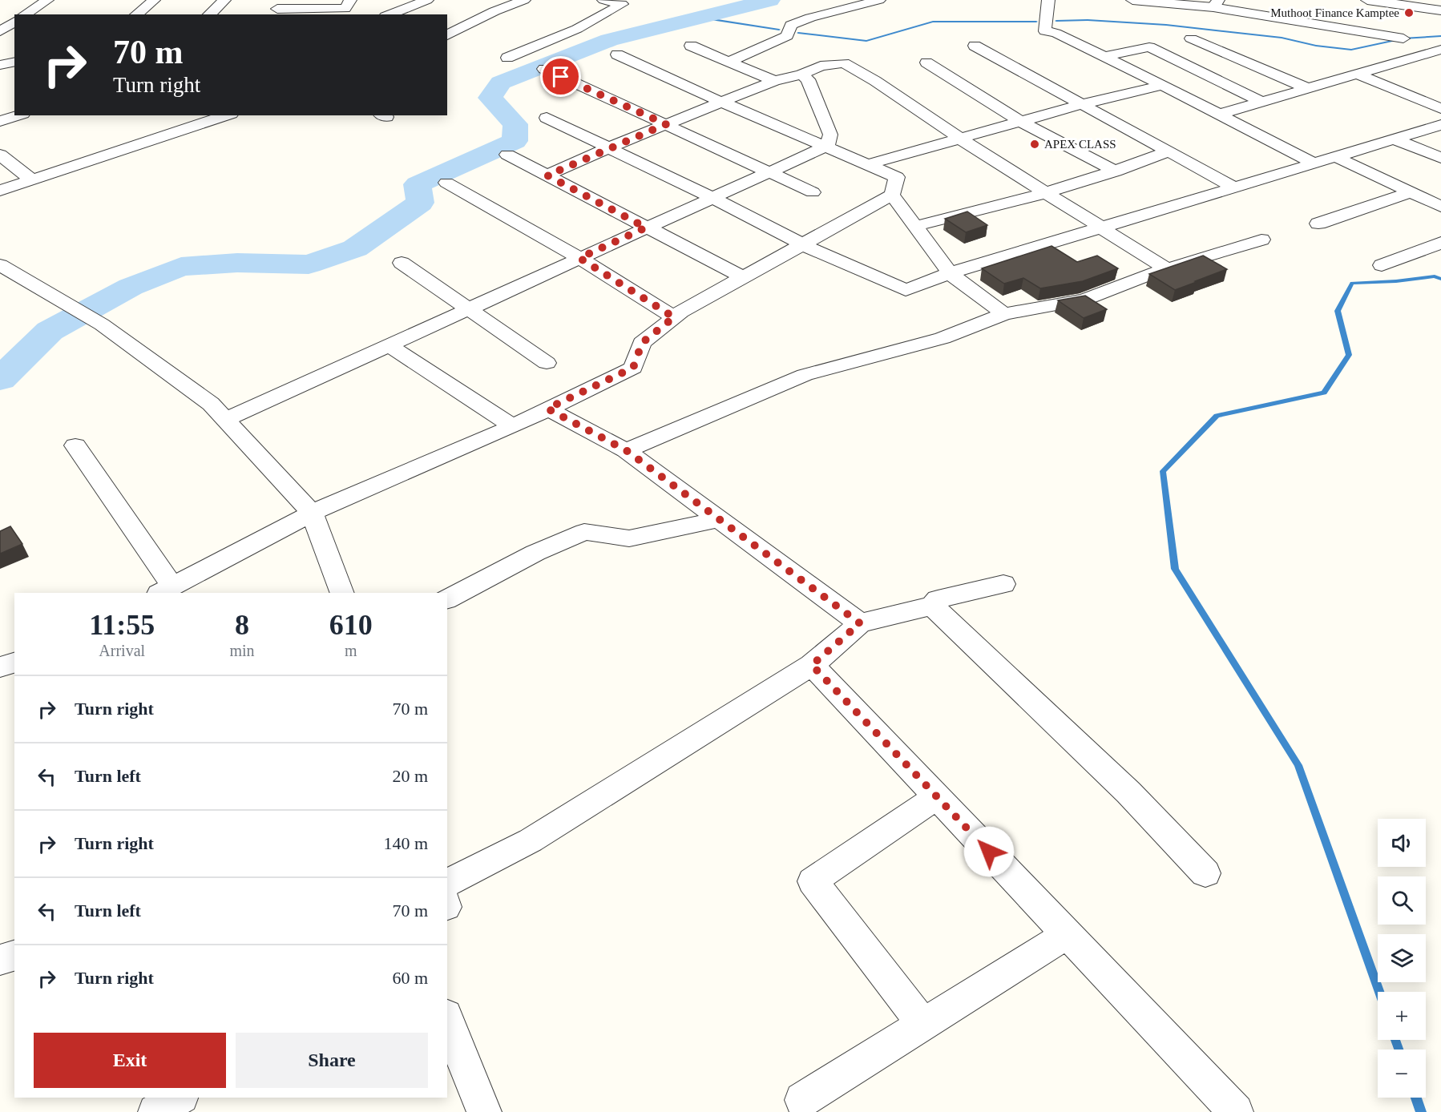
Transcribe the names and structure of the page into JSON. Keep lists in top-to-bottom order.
{
  "places": ["Muthoot Finance Kamptee", "APEX CLASS"],
  "page": {
    "turn": ["70 m", "Turn right"],
    "eta": [
      "11:55",
      "Arrival",
      "8",
      "min",
      "610",
      "m"
    ],
    "list": [
      {
        "name": "Turn right",
        "value": "70 m"
      },
      {
        "name": "Turn left",
        "value": "20 m"
      },
      {
        "name": "Turn right",
        "value": "140 m"
      },
      {
        "name": "Turn left",
        "value": "70 m"
      },
      {
        "name": "Turn right",
        "value": "60 m"
      }
    ],
    "map_buttons": ["+", "−"],
    "buttons": ["Exit", "Share"]
  }
}
